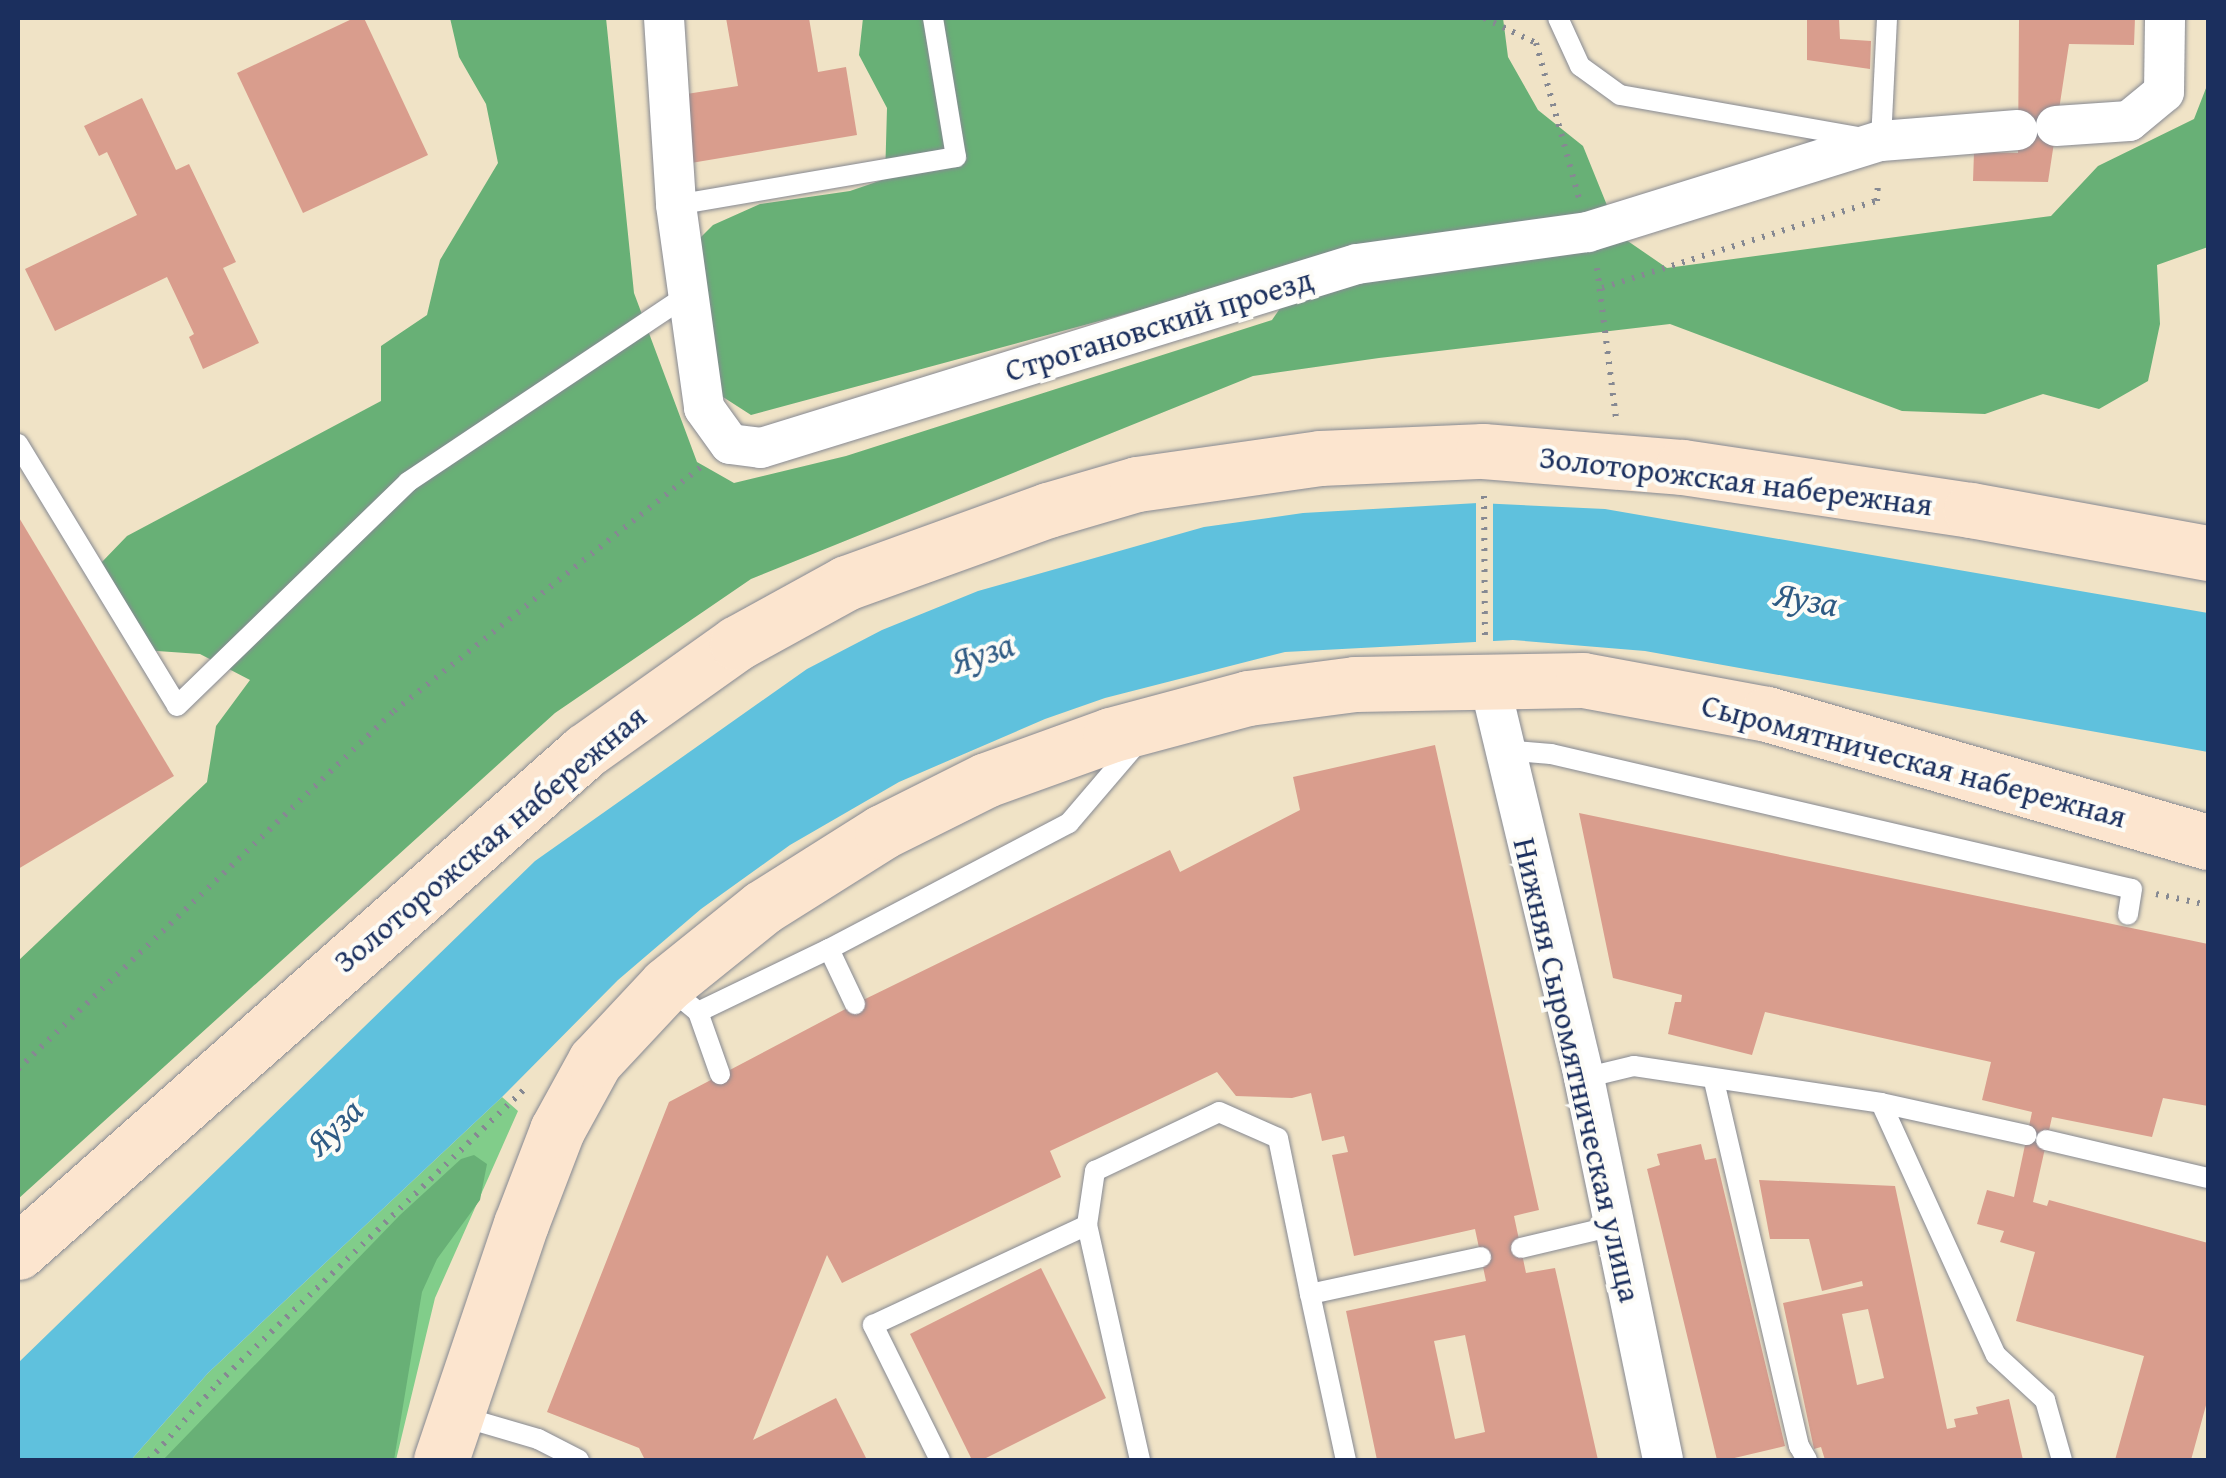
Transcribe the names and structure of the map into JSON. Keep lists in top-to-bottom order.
{
  "streets": {
    "main road": ["Золоторожская набережная", "Сыромятническая набережная"],
    "street": ["Строгановский проезд", "Нижняя Сыромятническая улица"]
  },
  "crossings": [
    ["Сыромятническая набережная", "Нижняя Сыромятническая улица"]
  ],
  "water": ["Яуза"]
}
